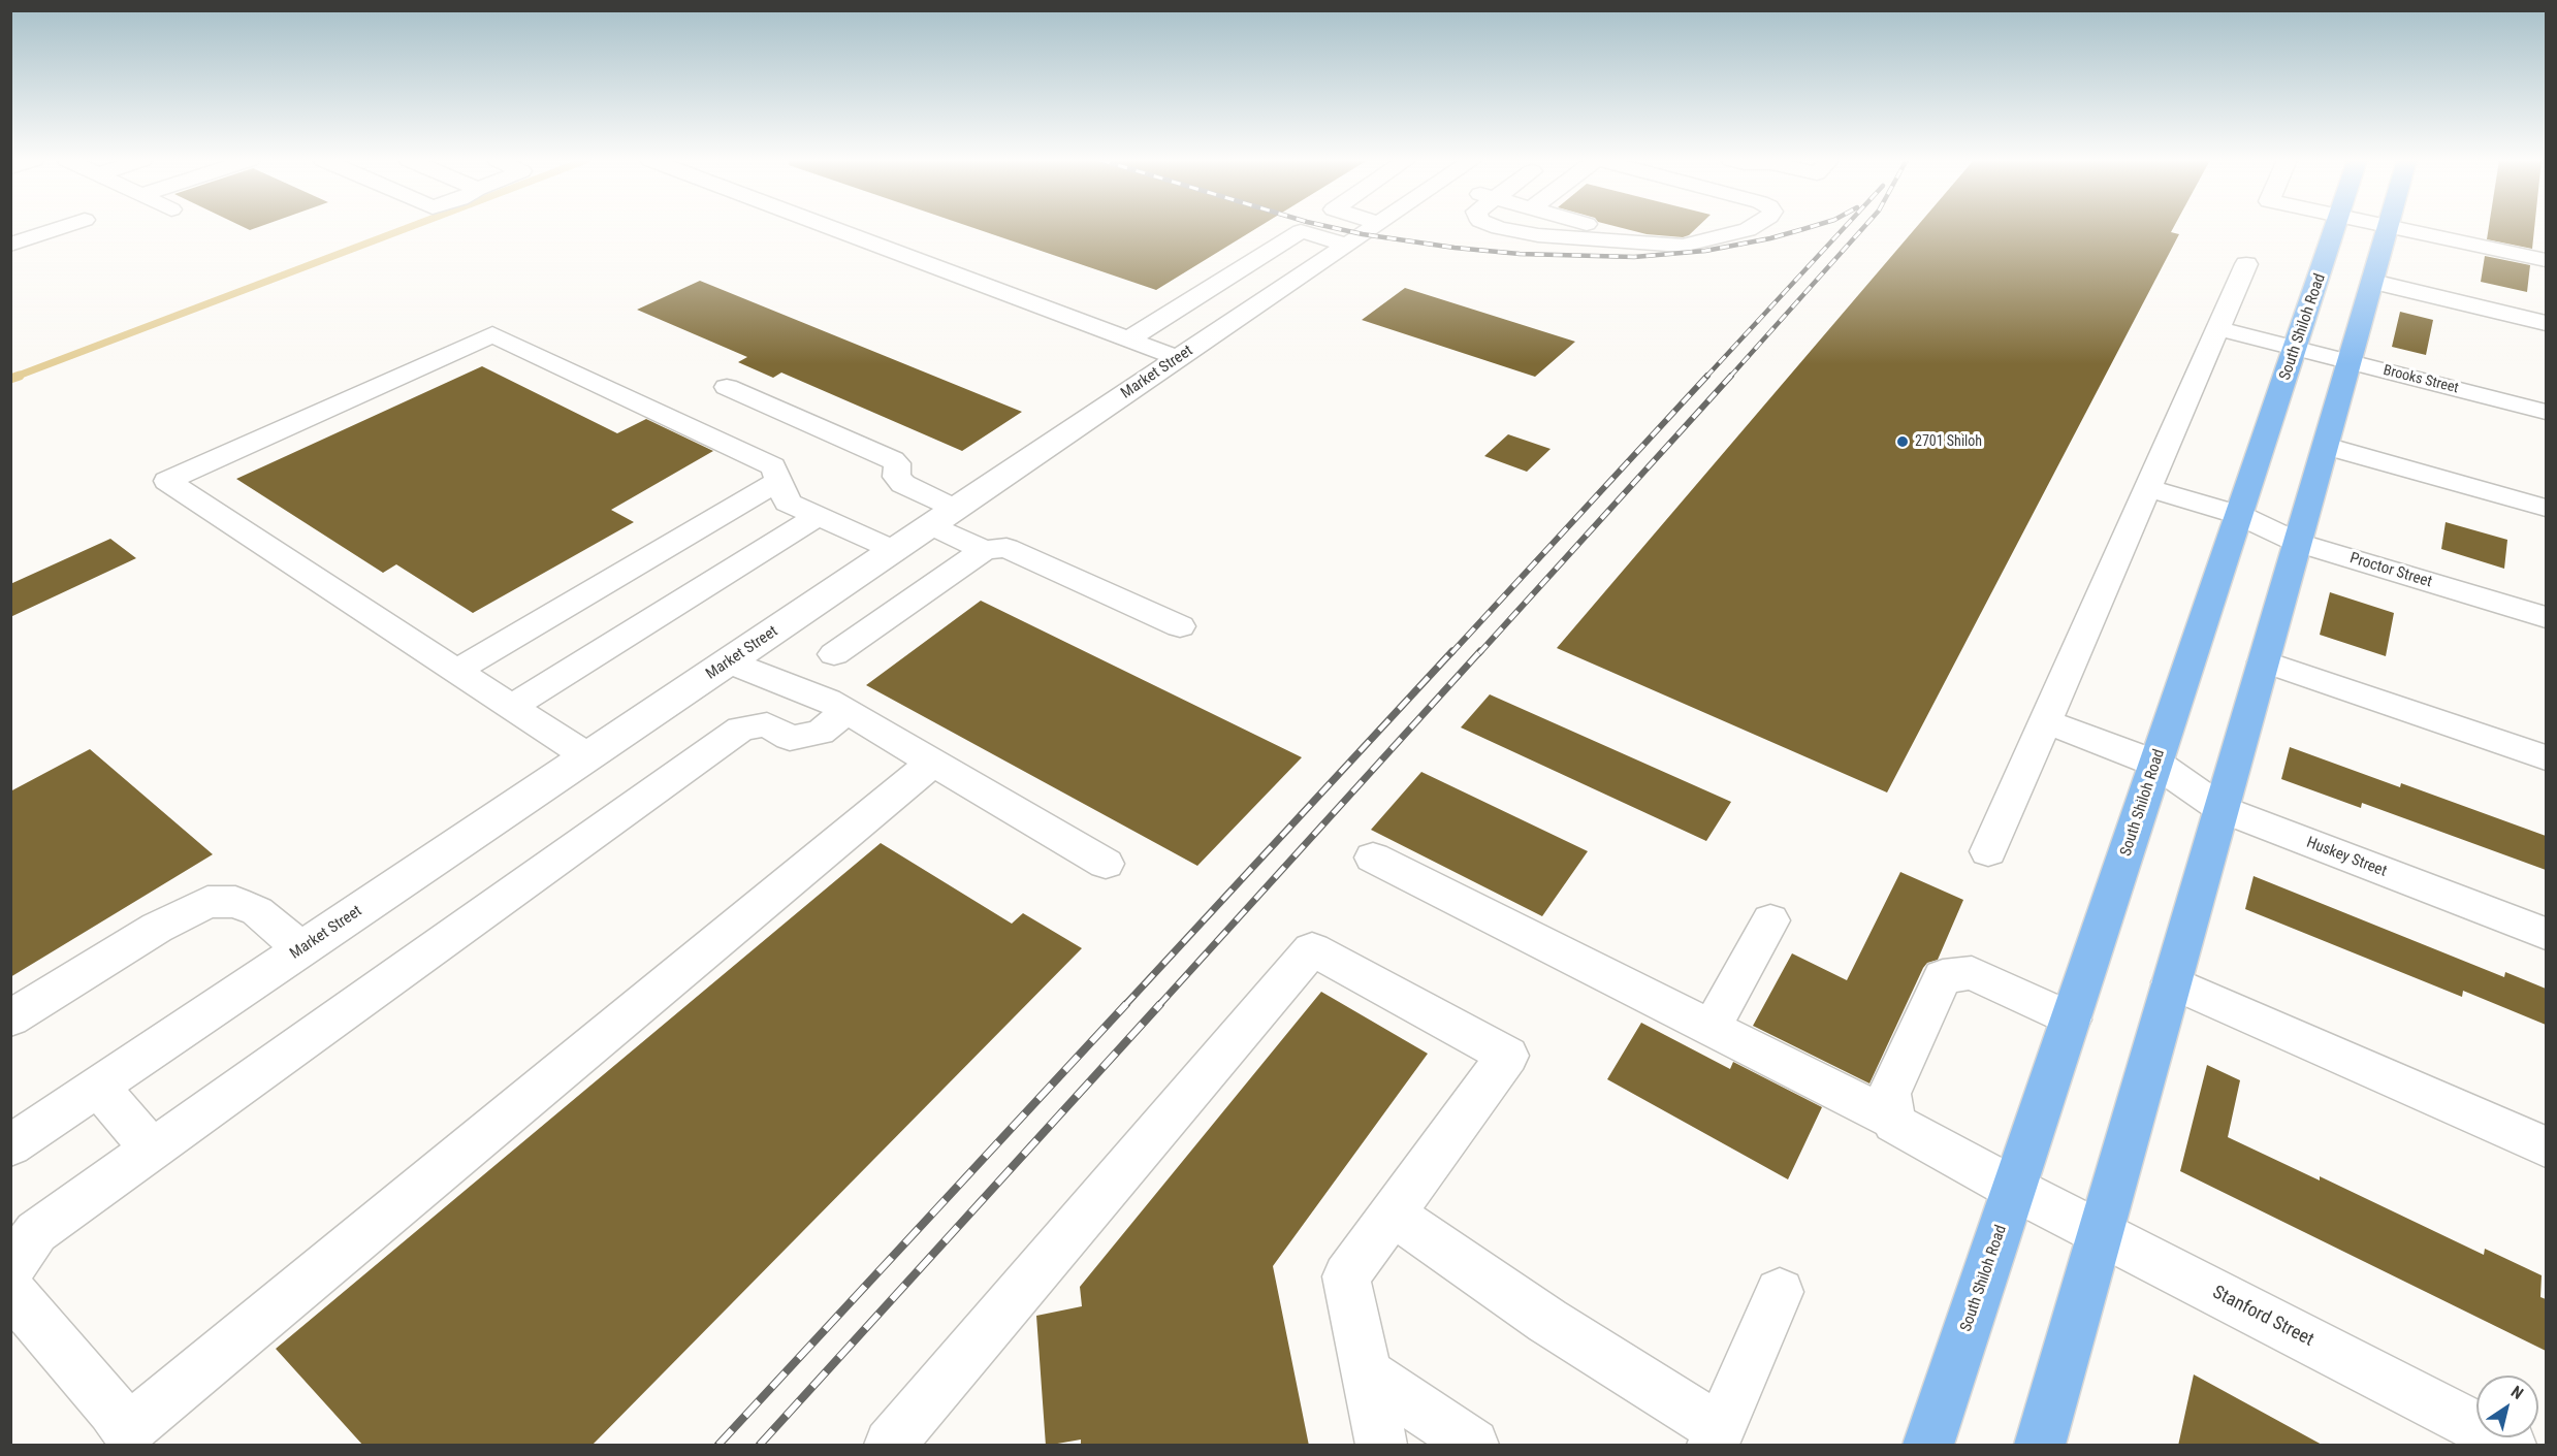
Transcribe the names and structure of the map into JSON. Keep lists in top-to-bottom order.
{
  "streets": {
    "main road": ["South Shiloh Road"],
    "street": [
      "Market Street",
      "Brooks Street",
      "Proctor Street",
      "Huskey Street",
      "Stanford Street"
    ]
  },
  "crossings": [
    ["South Shiloh Road", "Brooks Street"],
    ["South Shiloh Road", "Proctor Street"],
    ["South Shiloh Road", "Huskey Street"],
    ["South Shiloh Road", "Stanford Street"]
  ],
  "places": ["2701 Shiloh"],
  "north": "top right"
}
